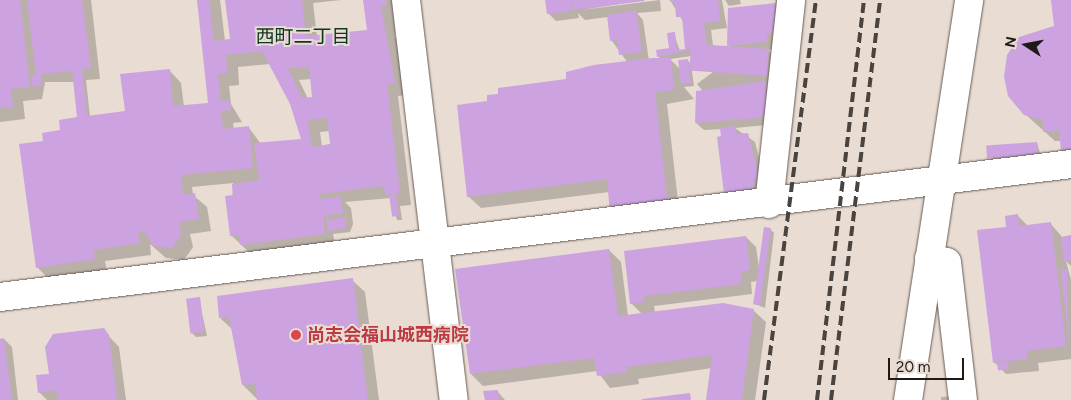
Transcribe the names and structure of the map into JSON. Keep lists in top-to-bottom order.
{
  "districts": ["西町二丁目"],
  "places": ["尚志会福山城西病院"],
  "scale_bar": "20 m",
  "north": "left"
}
